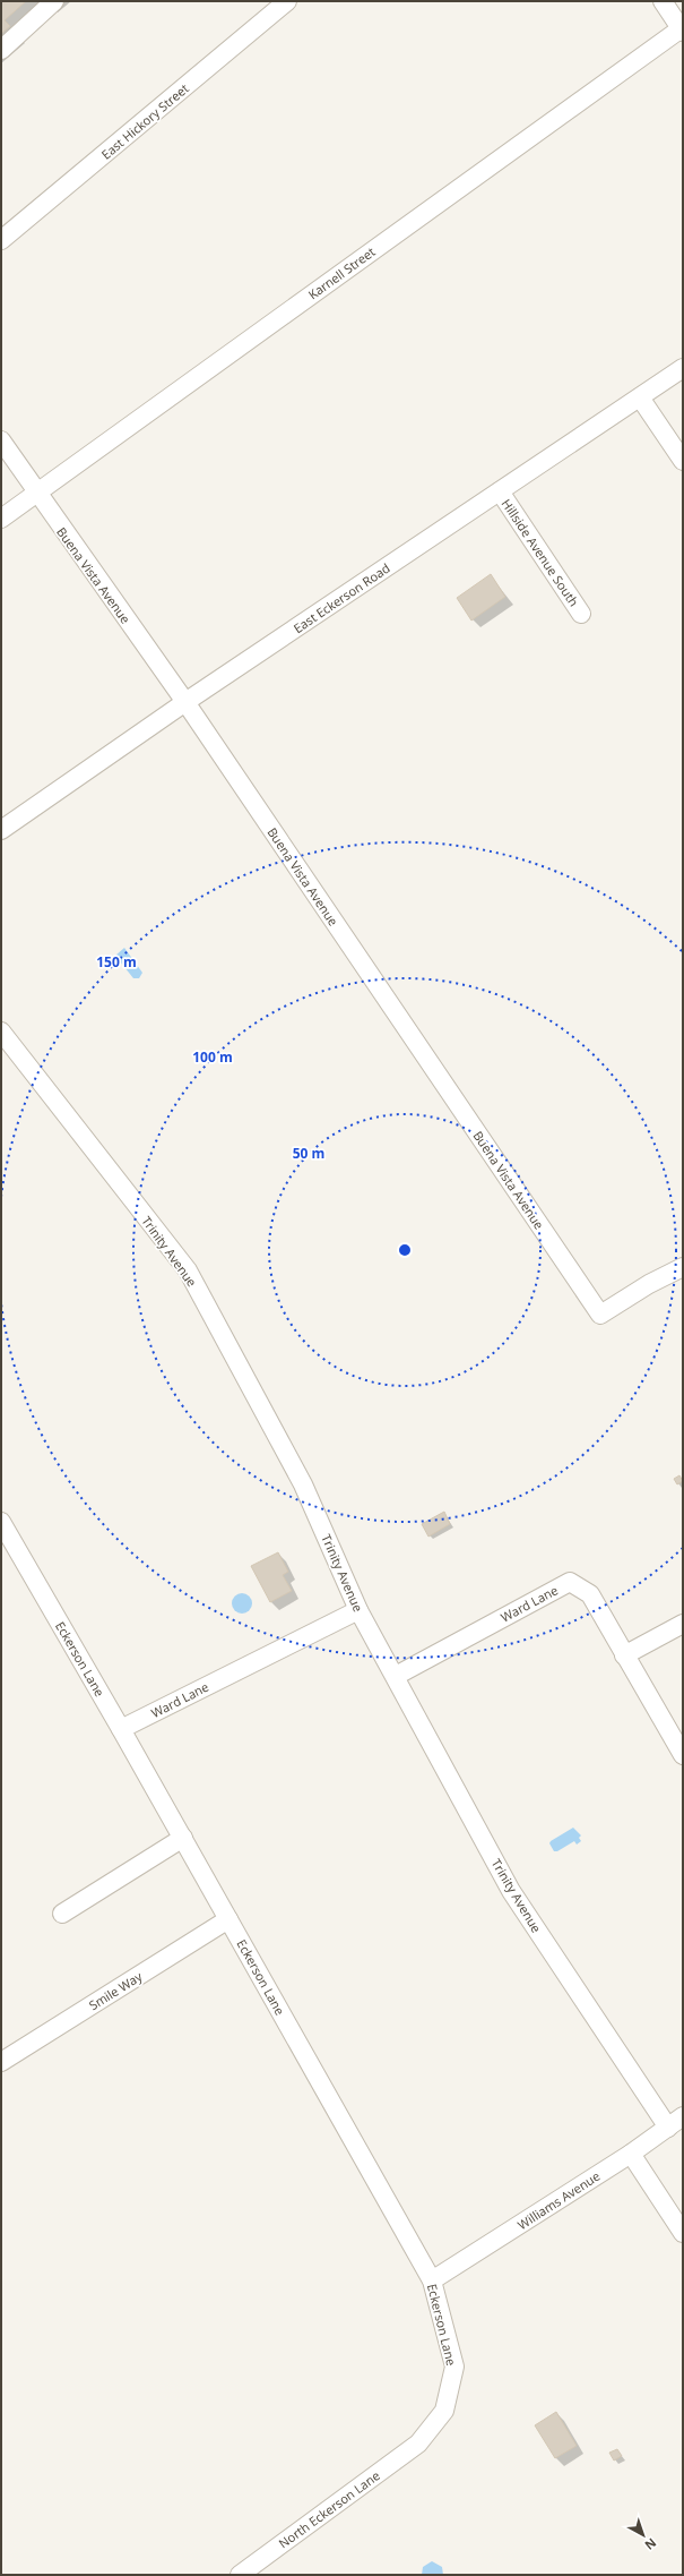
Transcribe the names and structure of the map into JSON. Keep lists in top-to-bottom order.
{
  "streets": {
    "street": [
      "East Hickory Street",
      "Karnell Street",
      "Hillside Avenue South",
      "Buena Vista Avenue",
      "East Eckerson Road",
      "Trinity Avenue",
      "Ward Lane",
      "Eckerson Lane",
      "Smile Way",
      "Williams Avenue",
      "North Eckerson Lane"
    ]
  },
  "crossings": [
    ["Karnell Street", "Buena Vista Avenue"],
    ["Hillside Avenue South", "East Eckerson Road"],
    ["Buena Vista Avenue", "East Eckerson Road"],
    ["Trinity Avenue", "Ward Lane"],
    ["Trinity Avenue", "Williams Avenue"],
    ["Ward Lane", "Eckerson Lane"],
    ["Eckerson Lane", "Smile Way"],
    ["Eckerson Lane", "Williams Avenue"],
    ["Eckerson Lane", "North Eckerson Lane"]
  ],
  "north": "bottom right",
  "rings": ["150 m", "100 m", "50 m"]
}
